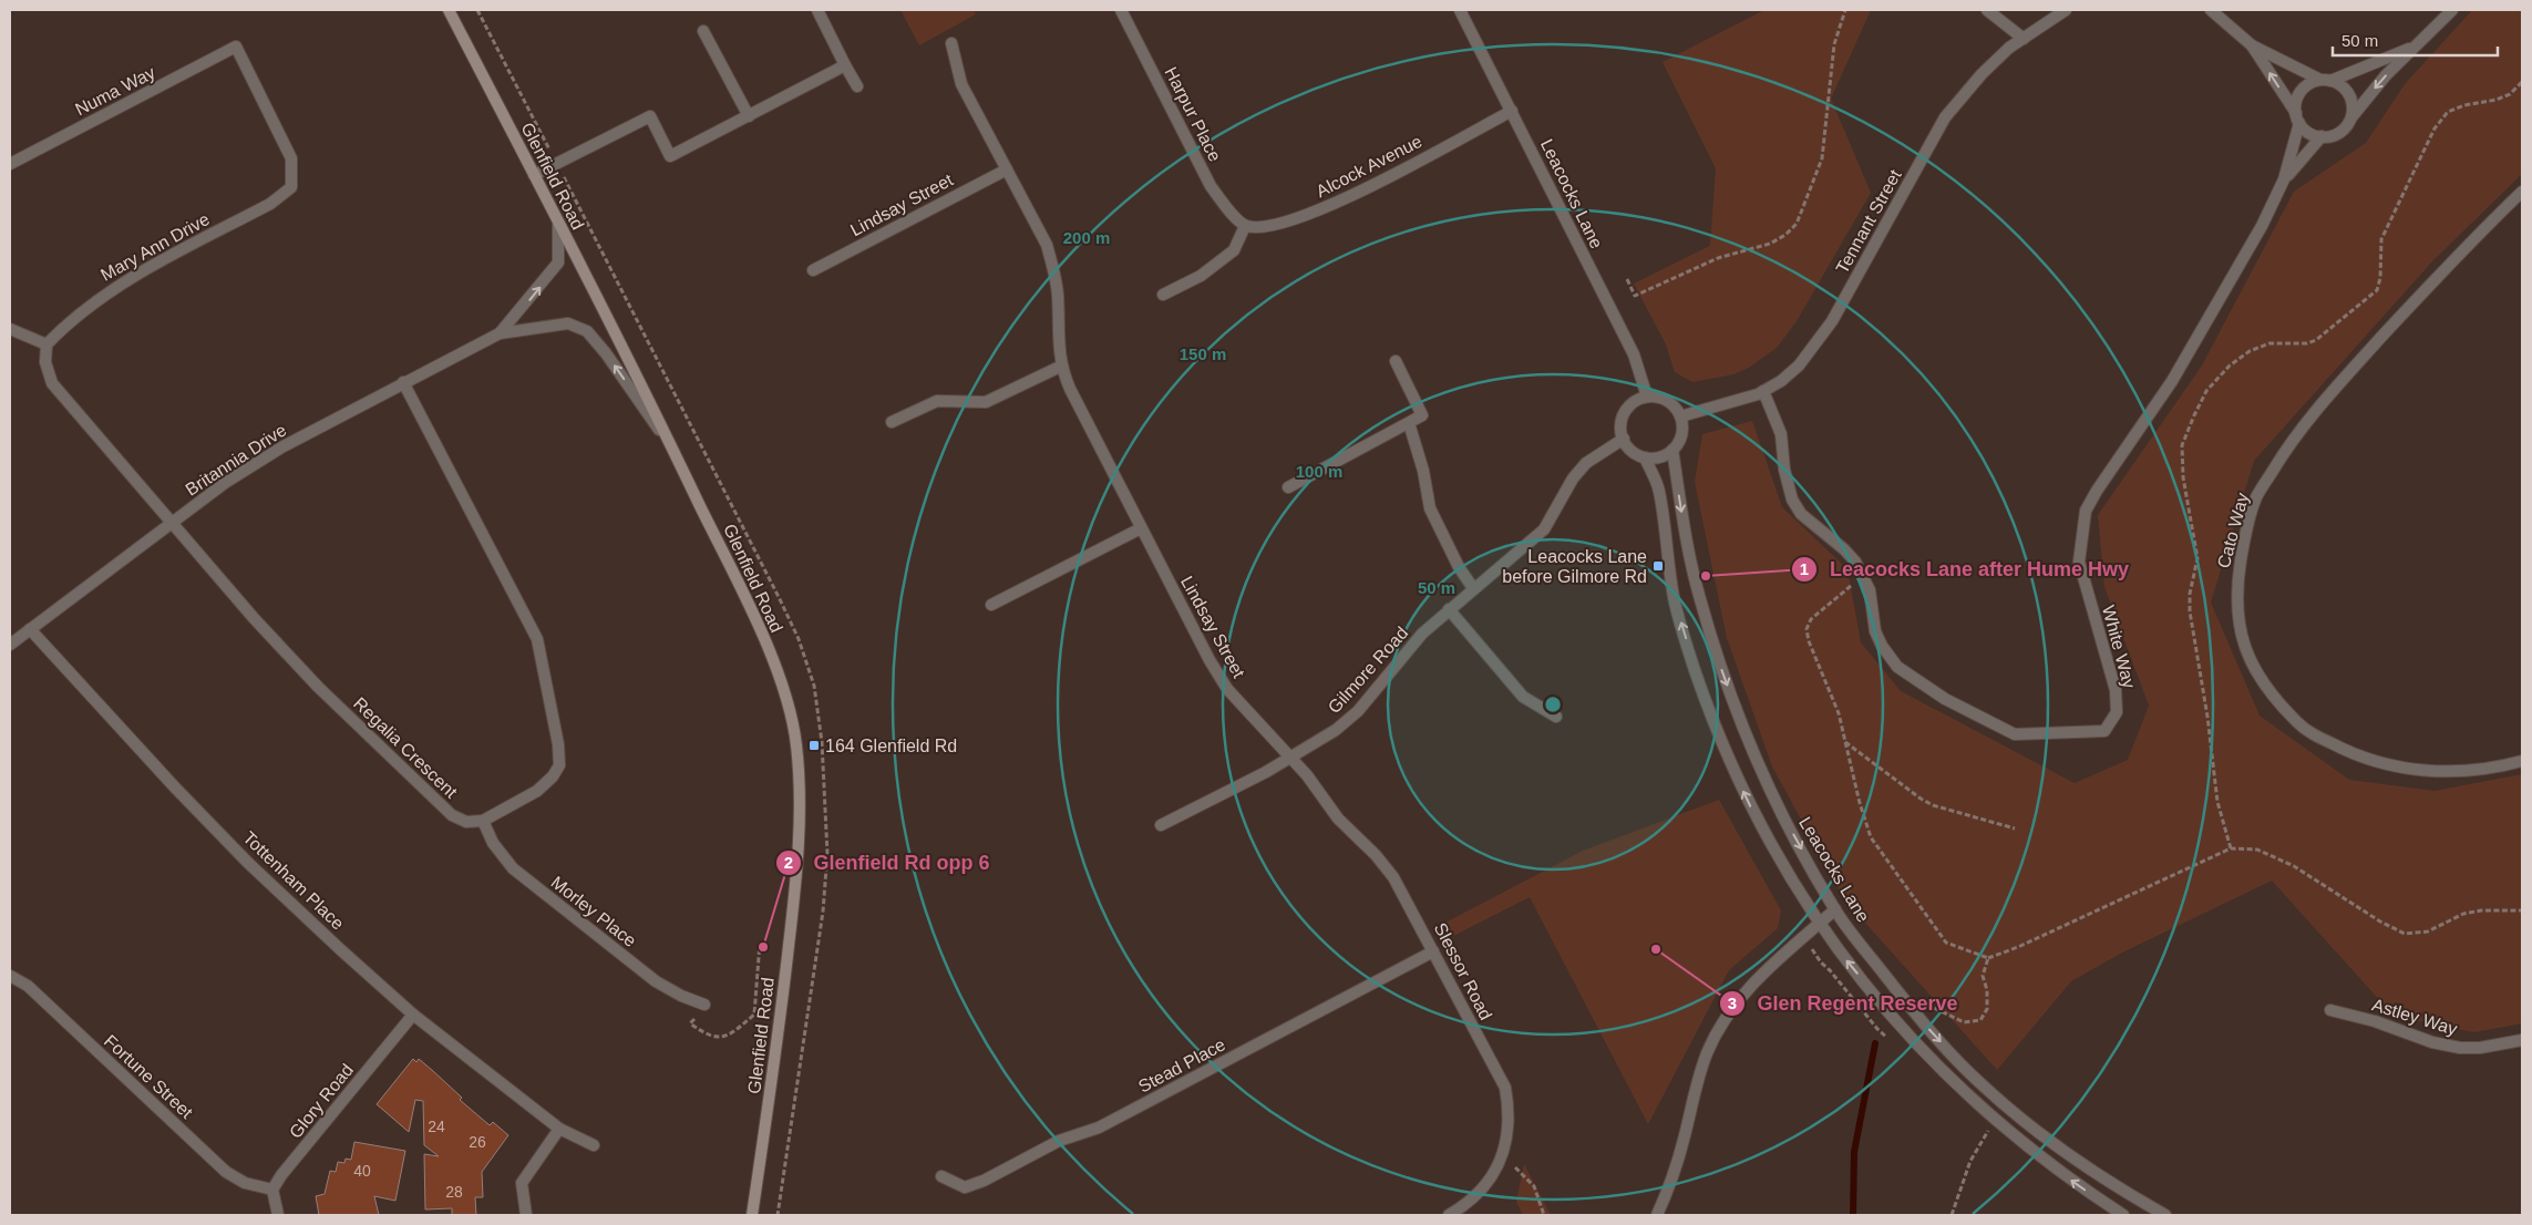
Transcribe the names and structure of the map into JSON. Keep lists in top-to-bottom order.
{
  "streets": {
    "main road": ["Glenfield Road"],
    "street": [
      "Numa Way",
      "Harpur Place",
      "Alcock Avenue",
      "Leacocks Lane",
      "Lindsay Street",
      "Tennant Street",
      "Mary Ann Drive",
      "Britannia Drive",
      "Cato Way",
      "White Way",
      "Gilmore Road",
      "Regalia Crescent",
      "Tottenham Place",
      "Morley Place",
      "Slessor Road",
      "Astley Way",
      "Stead Place",
      "Fortune Street",
      "Glory Road"
    ]
  },
  "crossings": [
    ["Numa Way", "Mary Ann Drive"],
    ["Harpur Place", "Alcock Avenue"],
    ["Alcock Avenue", "Leacocks Lane"],
    ["Glenfield Road", "Britannia Drive"],
    ["Leacocks Lane", "Tennant Street"],
    ["Leacocks Lane", "Gilmore Road"],
    ["Lindsay Street", "Gilmore Road"],
    ["Lindsay Street", "Slessor Road"],
    ["Tennant Street", "White Way"],
    ["Tennant Street", "Gilmore Road"],
    ["Britannia Drive", "Regalia Crescent"],
    ["Britannia Drive", "Tottenham Place"],
    ["Gilmore Road", "Slessor Road"],
    ["Regalia Crescent", "Morley Place"],
    ["Tottenham Place", "Glory Road"],
    ["Slessor Road", "Stead Place"],
    ["Fortune Street", "Glory Road"]
  ],
  "places": {
    "transit": ["Leacocks Lane before Gilmore Rd", "164 Glenfield Rd"],
    "other": ["Leacocks Lane after Hume Hwy", "Glenfield Rd opp 6", "Glen Regent Reserve"]
  },
  "house_numbers": [
    "24",
    "26",
    "40",
    "28"
  ],
  "scale_bar": "50 m",
  "rings": [
    "200 m",
    "150 m",
    "100 m",
    "50 m"
  ]
}
